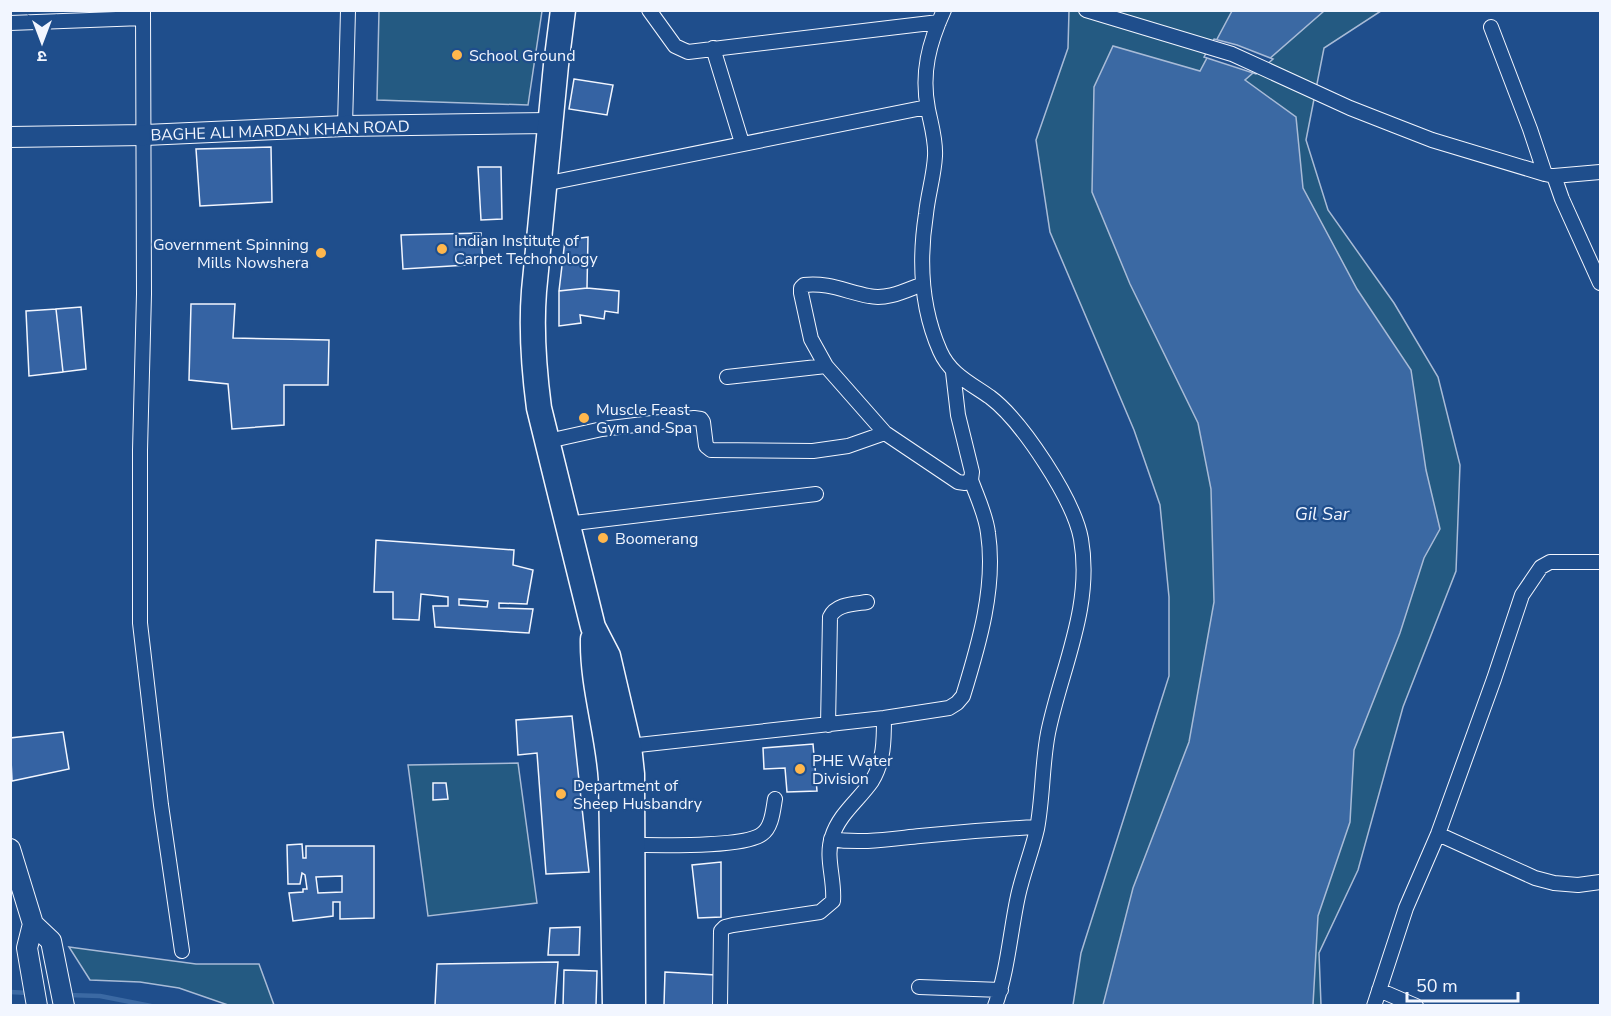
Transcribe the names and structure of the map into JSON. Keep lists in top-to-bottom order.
{
  "streets": {
    "main road": ["BAGHE ALI MARDAN KHAN ROAD"]
  },
  "water": ["Gil Sar"],
  "places": [
    "School Ground",
    "Indian Institute of Carpet Techonology",
    "Government Spinning Mills Nowshera",
    "Muscle Feast Gym and Spa",
    "Boomerang",
    "PHE Water Division",
    "Department of Sheep Husbandry"
  ],
  "scale_bar": "50 m",
  "north": "bottom"
}
